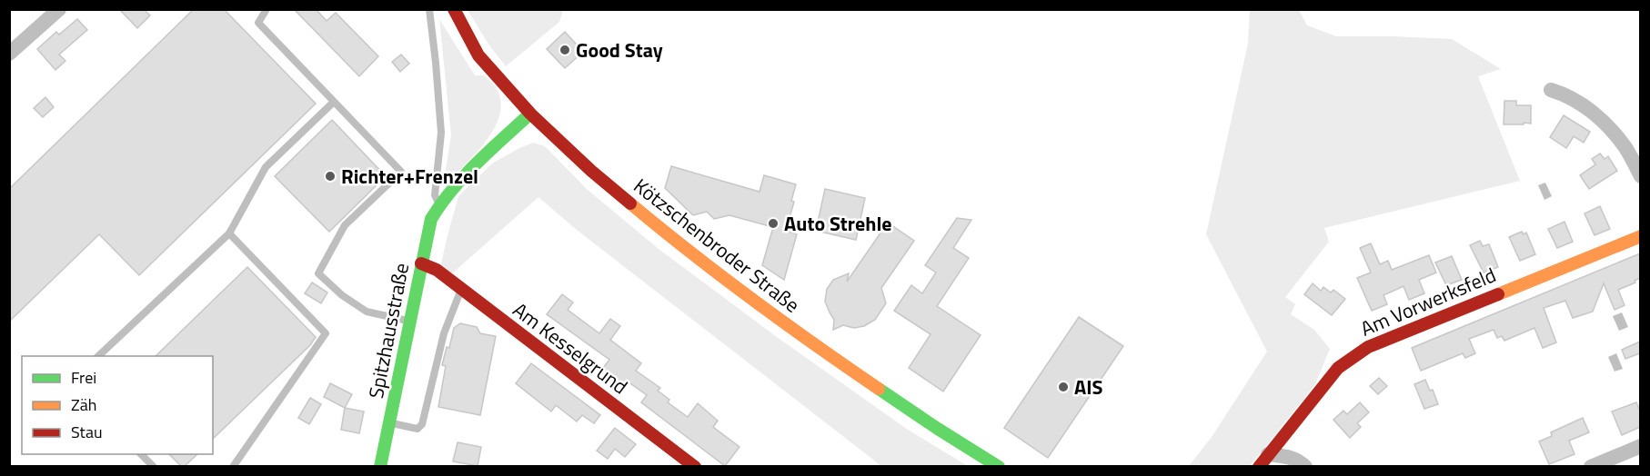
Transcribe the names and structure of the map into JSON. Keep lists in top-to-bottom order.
{
  "streets": {
    "street": [
      "Kötzschenbroder Straße",
      "Am Vorwerksfeld",
      "Spitzhausstraße",
      "Am Kesselgrund"
    ]
  },
  "crossings": [
    ["Kötzschenbroder Straße", "Spitzhausstraße"],
    ["Spitzhausstraße", "Am Kesselgrund"]
  ],
  "places": [
    "Good Stay",
    "Richter+Frenzel",
    "Auto Strehle",
    "AIS"
  ],
  "legend": ["Frei", "Zäh", "Stau"]
}
